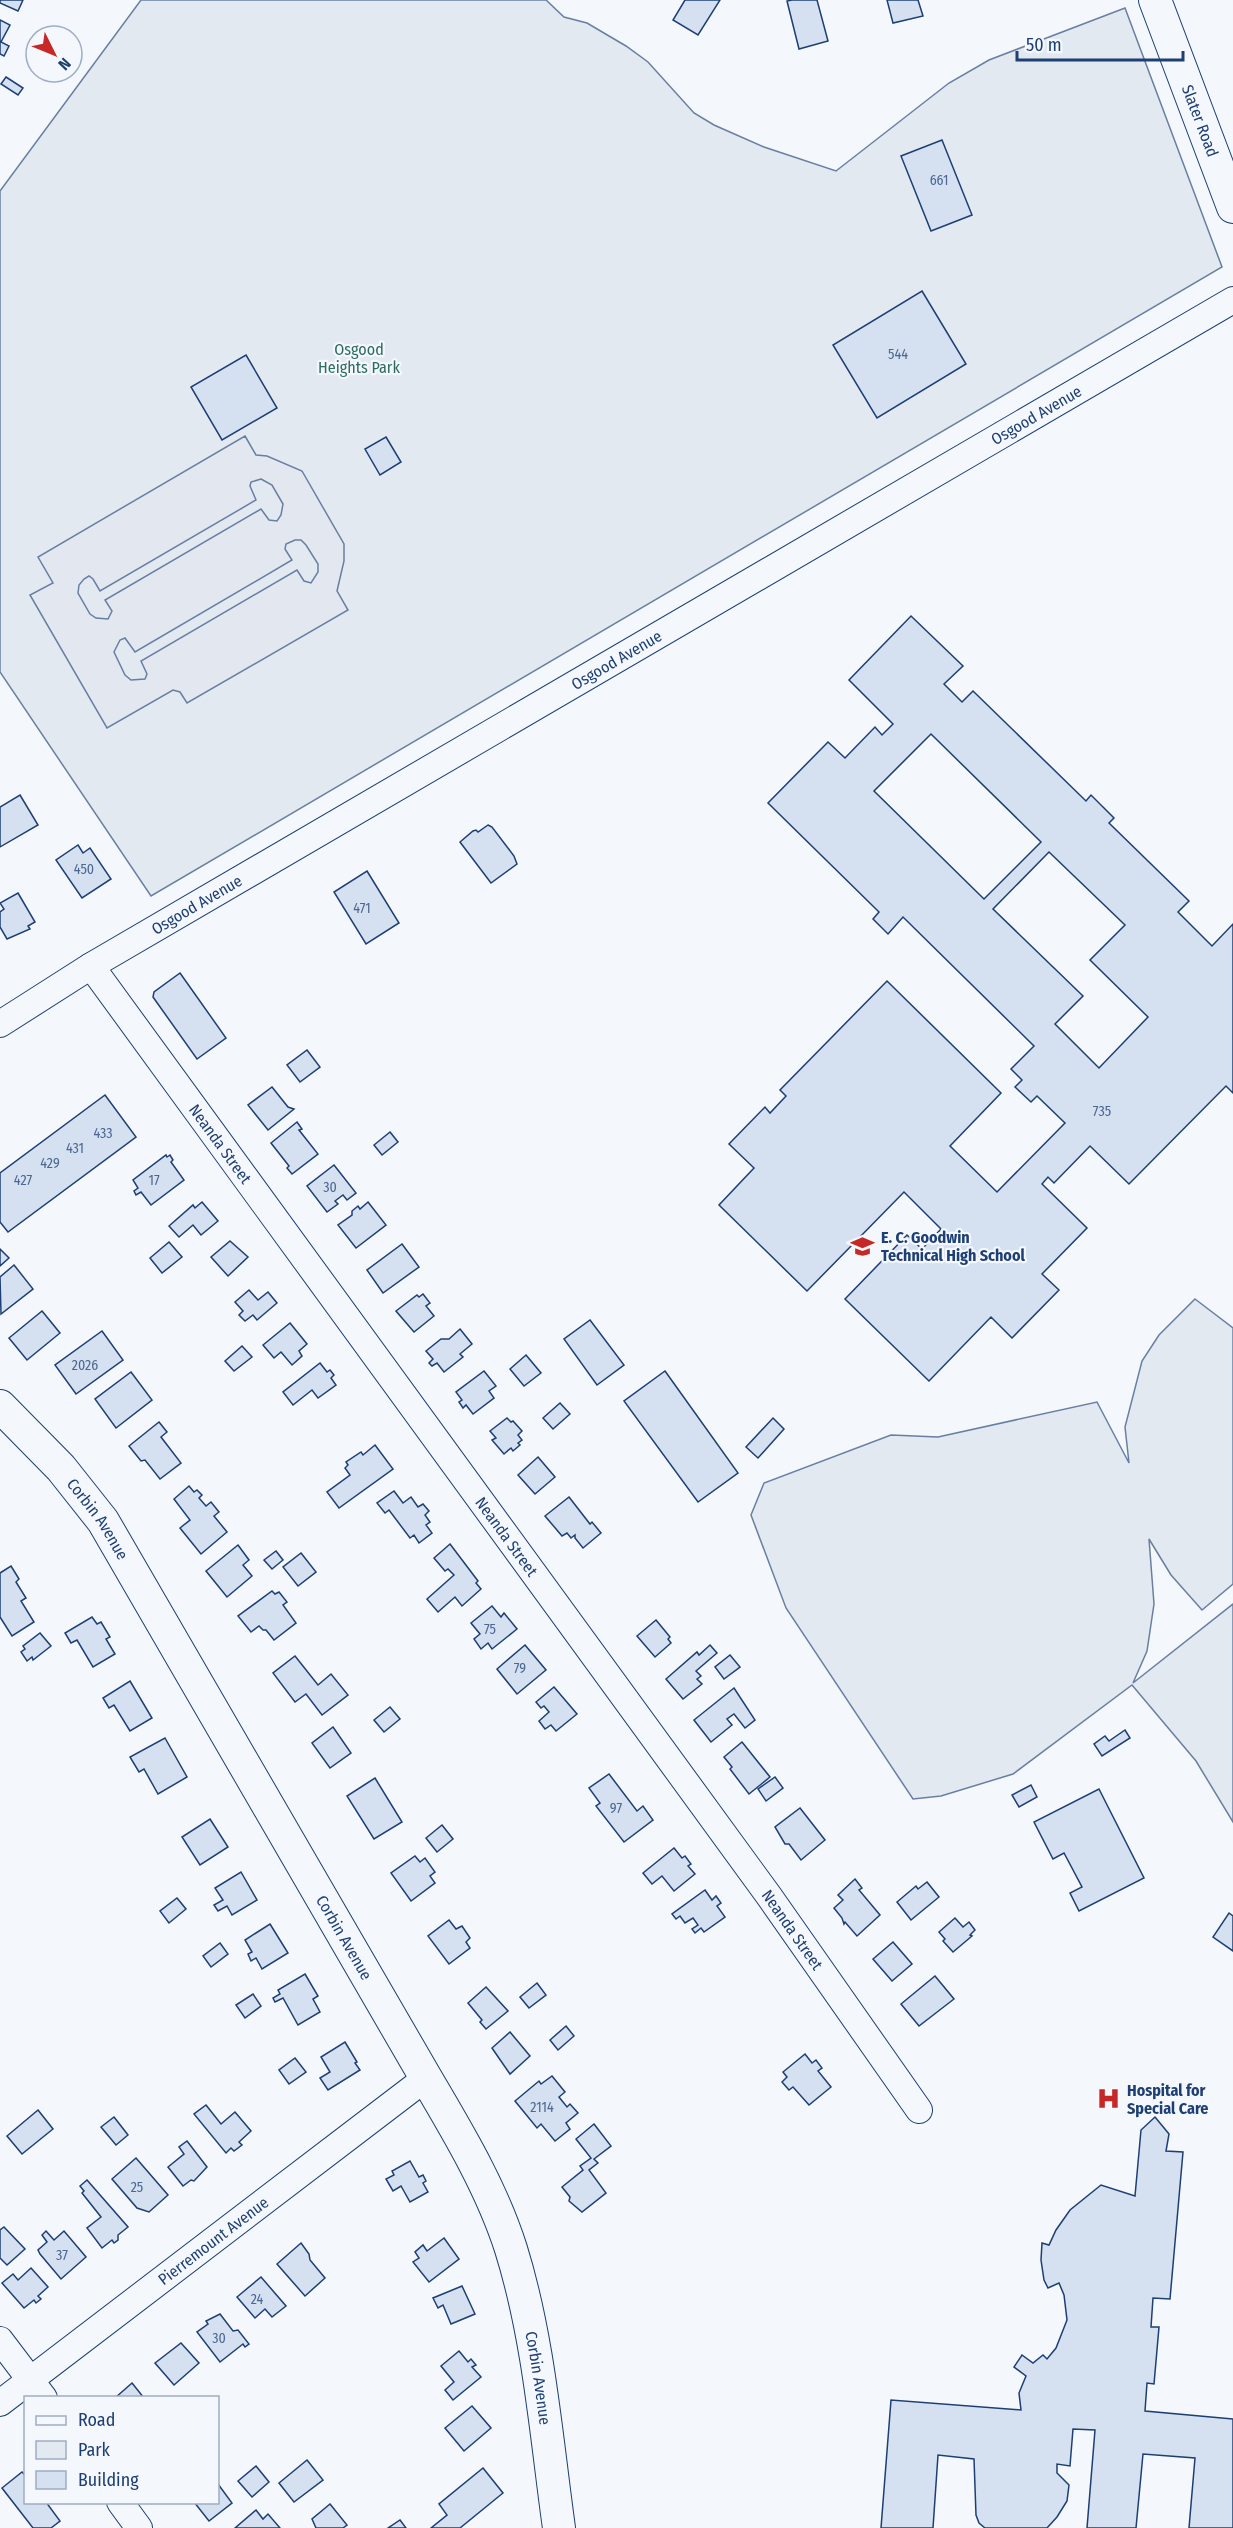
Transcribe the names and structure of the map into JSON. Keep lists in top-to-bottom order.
{
  "streets": {
    "main road": ["Slater Road", "Corbin Avenue"],
    "street": ["Osgood Avenue", "Neanda Street", "Pierremount Avenue"]
  },
  "crossings": [
    ["Osgood Avenue", "Neanda Street"],
    ["Corbin Avenue", "Pierremount Avenue"]
  ],
  "parks": ["Osgood Heights Park"],
  "places": {
    "school or university": ["E. C. Goodwin Technical High School"],
    "hospital": ["Hospital for Special Care"]
  },
  "house_numbers": [
    "661",
    "544",
    "450",
    "471",
    "735",
    "433",
    "431",
    "429",
    "427",
    "17",
    "30",
    "2026",
    "75",
    "79",
    "97",
    "2114",
    "25",
    "37",
    "24",
    "30"
  ],
  "legend": ["Road", "Park", "Building"],
  "scale_bar": "50 m",
  "north": "bottom right"
}
